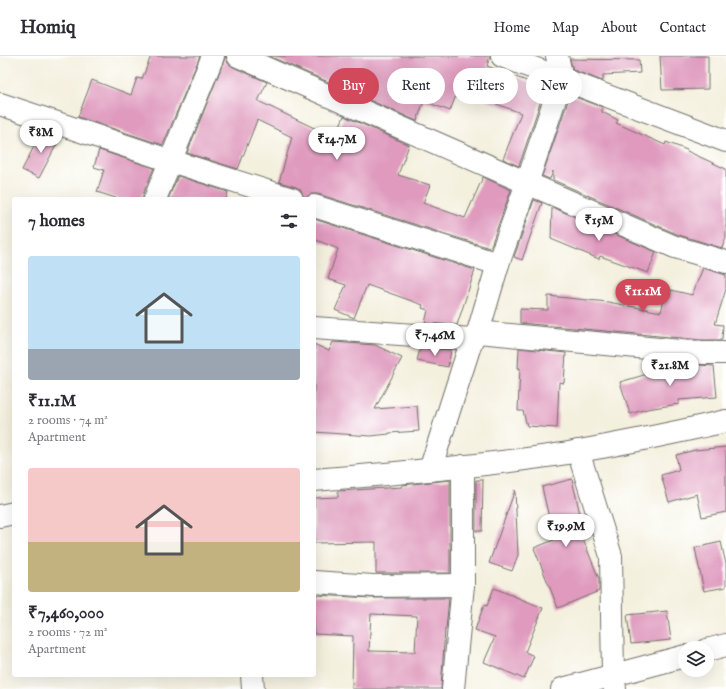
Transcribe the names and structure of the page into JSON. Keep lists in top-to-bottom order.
{
  "page": {
    "header": "Homiq",
    "nav": [
      "Home",
      "Map",
      "About",
      "Contact"
    ],
    "chip": [
      "Buy",
      "Rent",
      "Filters",
      "New"
    ],
    "price": [
      "₹8M",
      "₹14.7M",
      "₹15M",
      "₹11.1M",
      "₹7.46M",
      "₹21.8M",
      "₹19.9M"
    ],
    "heading": "7 homes",
    "list": [
      {
        "name": "₹11.1M",
        "note": "2 rooms · 74 m² · Apartment"
      },
      {
        "name": "₹7,460,000",
        "note": "2 rooms · 72 m² · Apartment"
      }
    ]
  }
}
